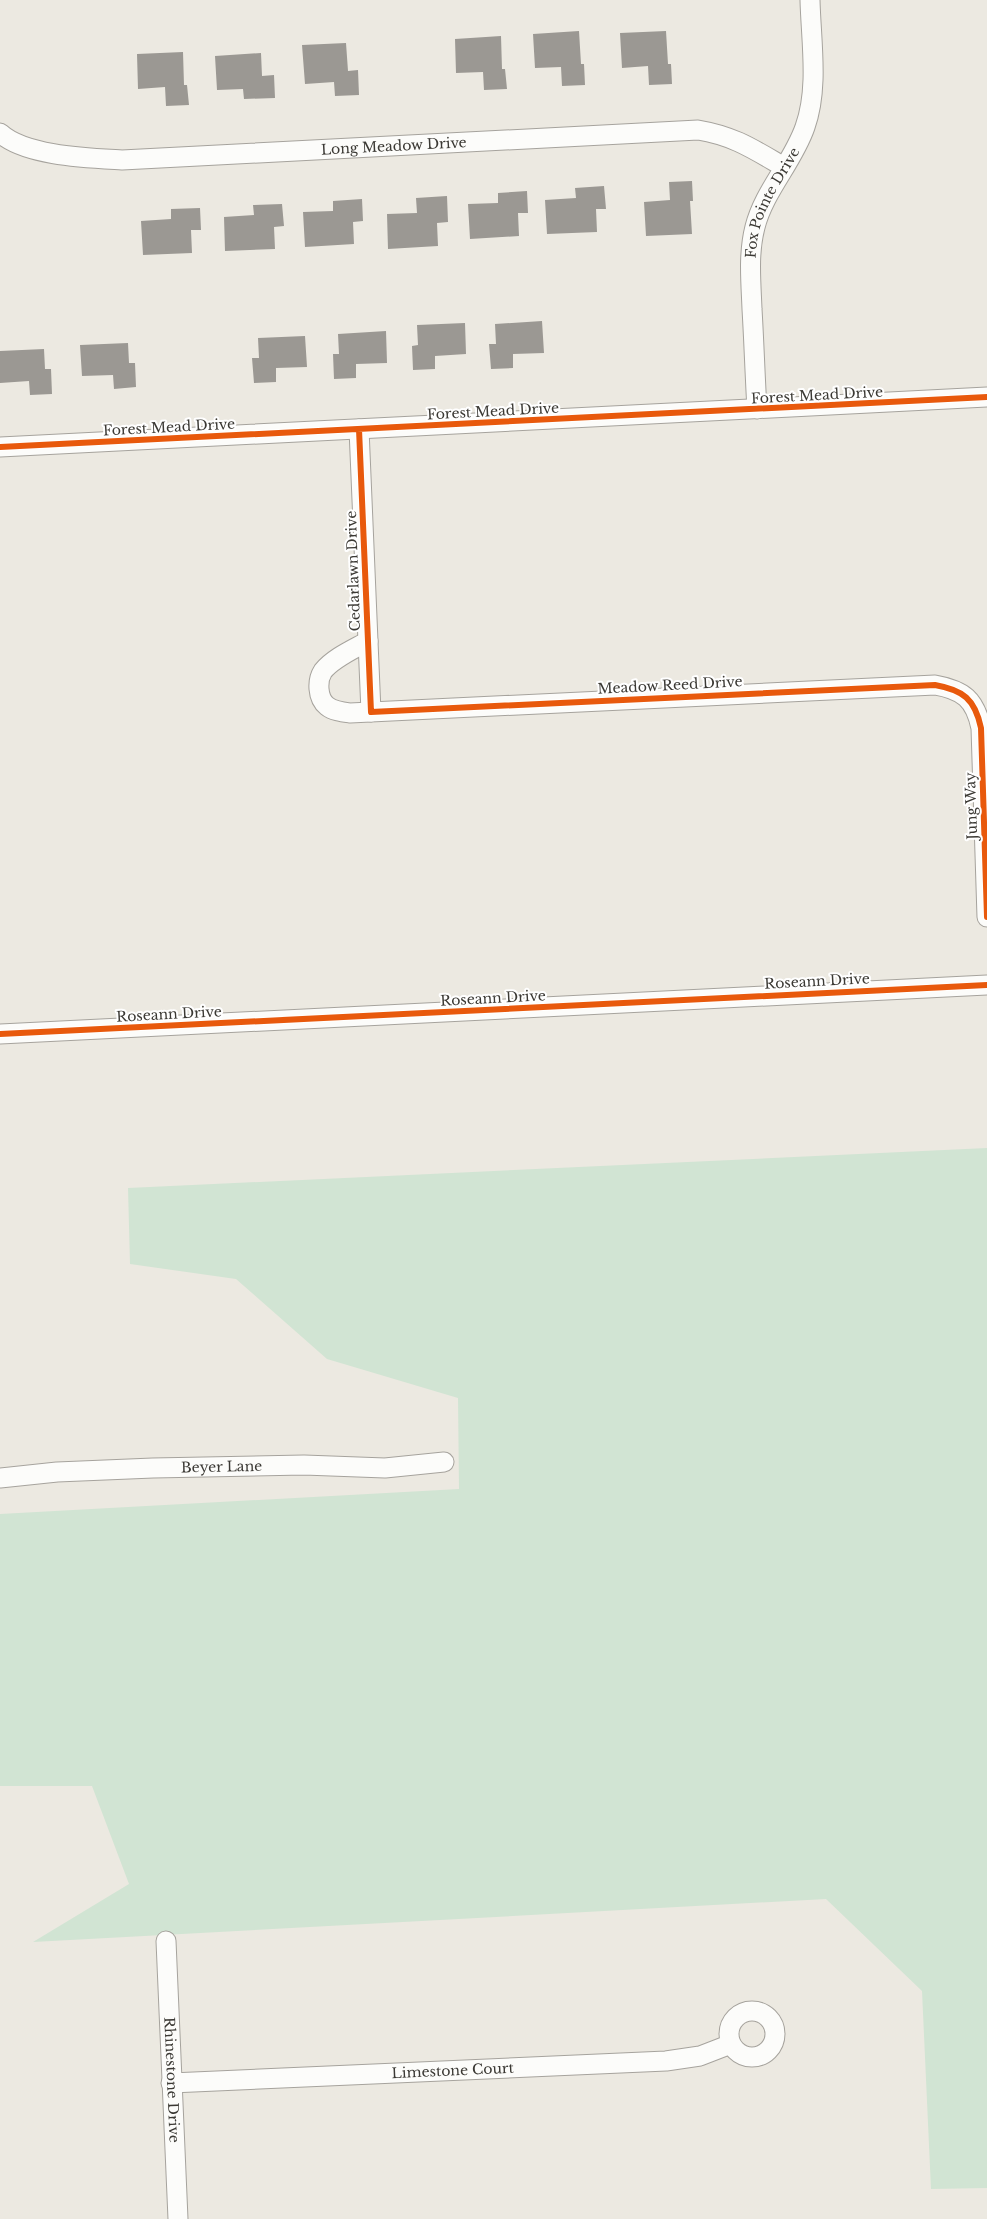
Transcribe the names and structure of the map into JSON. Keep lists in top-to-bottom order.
{
  "streets": {
    "street": [
      "Long Meadow Drive",
      "Fox Pointe Drive",
      "Forest Mead Drive",
      "Cedarlawn Drive",
      "Meadow Reed Drive",
      "Jung Way",
      "Roseann Drive",
      "Beyer Lane",
      "Limestone Court",
      "Rhinestone Drive"
    ]
  },
  "crossings": [
    ["Long Meadow Drive", "Fox Pointe Drive"],
    ["Fox Pointe Drive", "Forest Mead Drive"],
    ["Forest Mead Drive", "Cedarlawn Drive"],
    ["Cedarlawn Drive", "Meadow Reed Drive"],
    ["Meadow Reed Drive", "Jung Way"],
    ["Limestone Court", "Rhinestone Drive"]
  ]
}
